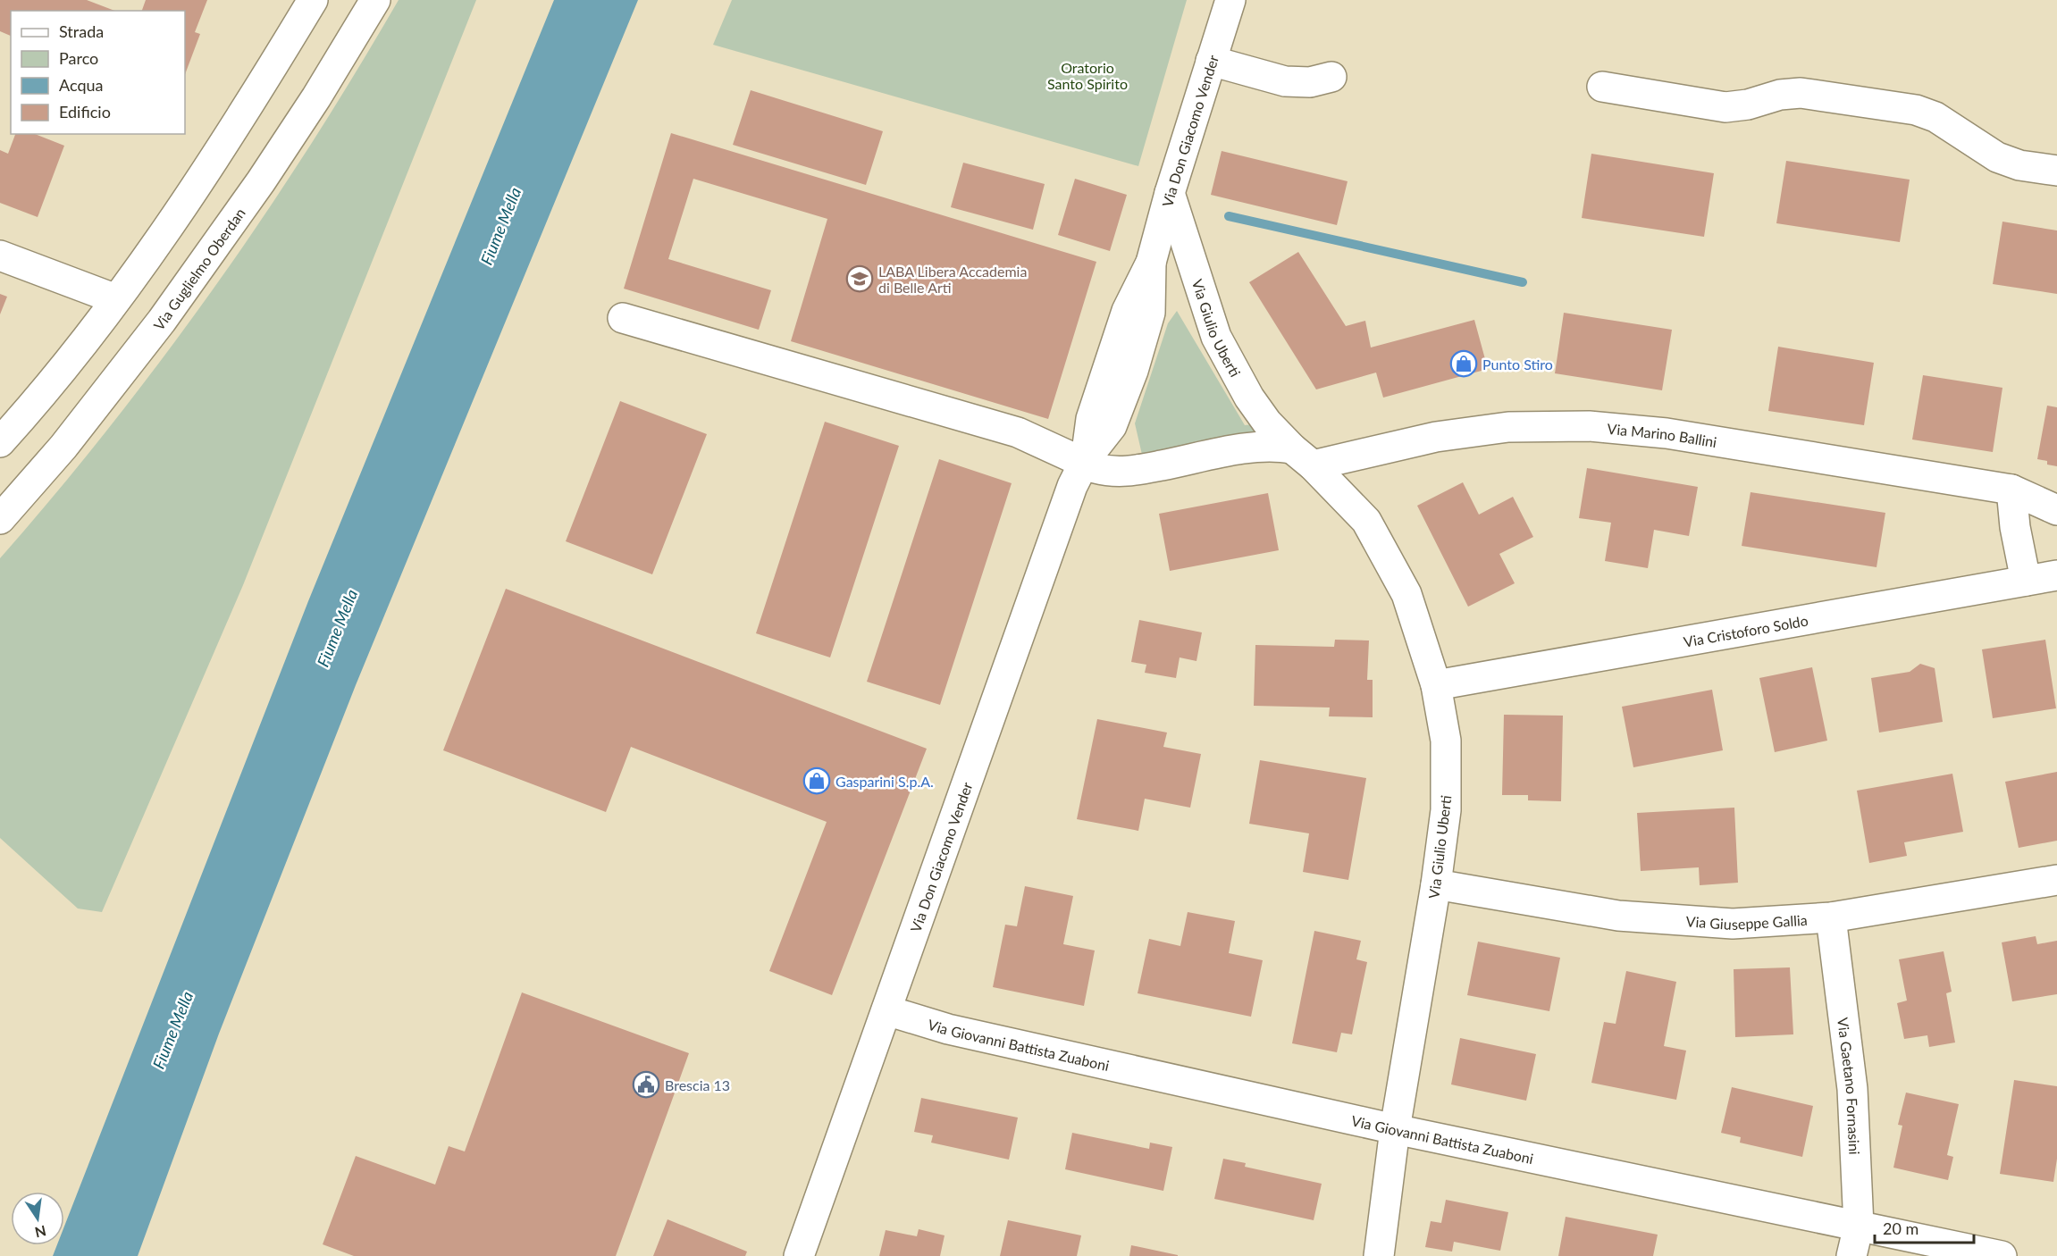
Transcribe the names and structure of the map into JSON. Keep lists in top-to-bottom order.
{
  "streets": {
    "street": [
      "Via Don Giacomo Vender",
      "Via Guglielmo Oberdan",
      "Via Giulio Uberti",
      "Via Marino Ballini",
      "Via Cristoforo Soldo",
      "Via Giuseppe Gallia",
      "Via Giovanni Battista Zuaboni",
      "Via Gaetano Fornasini"
    ]
  },
  "crossings": [
    ["Via Don Giacomo Vender", "Via Giulio Uberti"],
    ["Via Don Giacomo Vender", "Via Giovanni Battista Zuaboni"],
    ["Via Giulio Uberti", "Via Marino Ballini"],
    ["Via Giulio Uberti", "Via Cristoforo Soldo"],
    ["Via Giulio Uberti", "Via Giuseppe Gallia"],
    ["Via Giulio Uberti", "Via Giovanni Battista Zuaboni"],
    ["Via Giuseppe Gallia", "Via Gaetano Fornasini"],
    ["Via Giovanni Battista Zuaboni", "Via Gaetano Fornasini"]
  ],
  "water": ["Fiume Mella"],
  "parks": ["Oratorio Santo Spirito"],
  "places": {
    "school or university": ["LABA Libera Accademia di Belle Arti"],
    "shop": ["Punto Stiro", "Gasparini S.p.A."],
    "public building": ["Brescia 13"]
  },
  "legend": [
    "Strada",
    "Parco",
    "Acqua",
    "Edificio"
  ],
  "scale_bar": "20 m",
  "north": "bottom"
}
